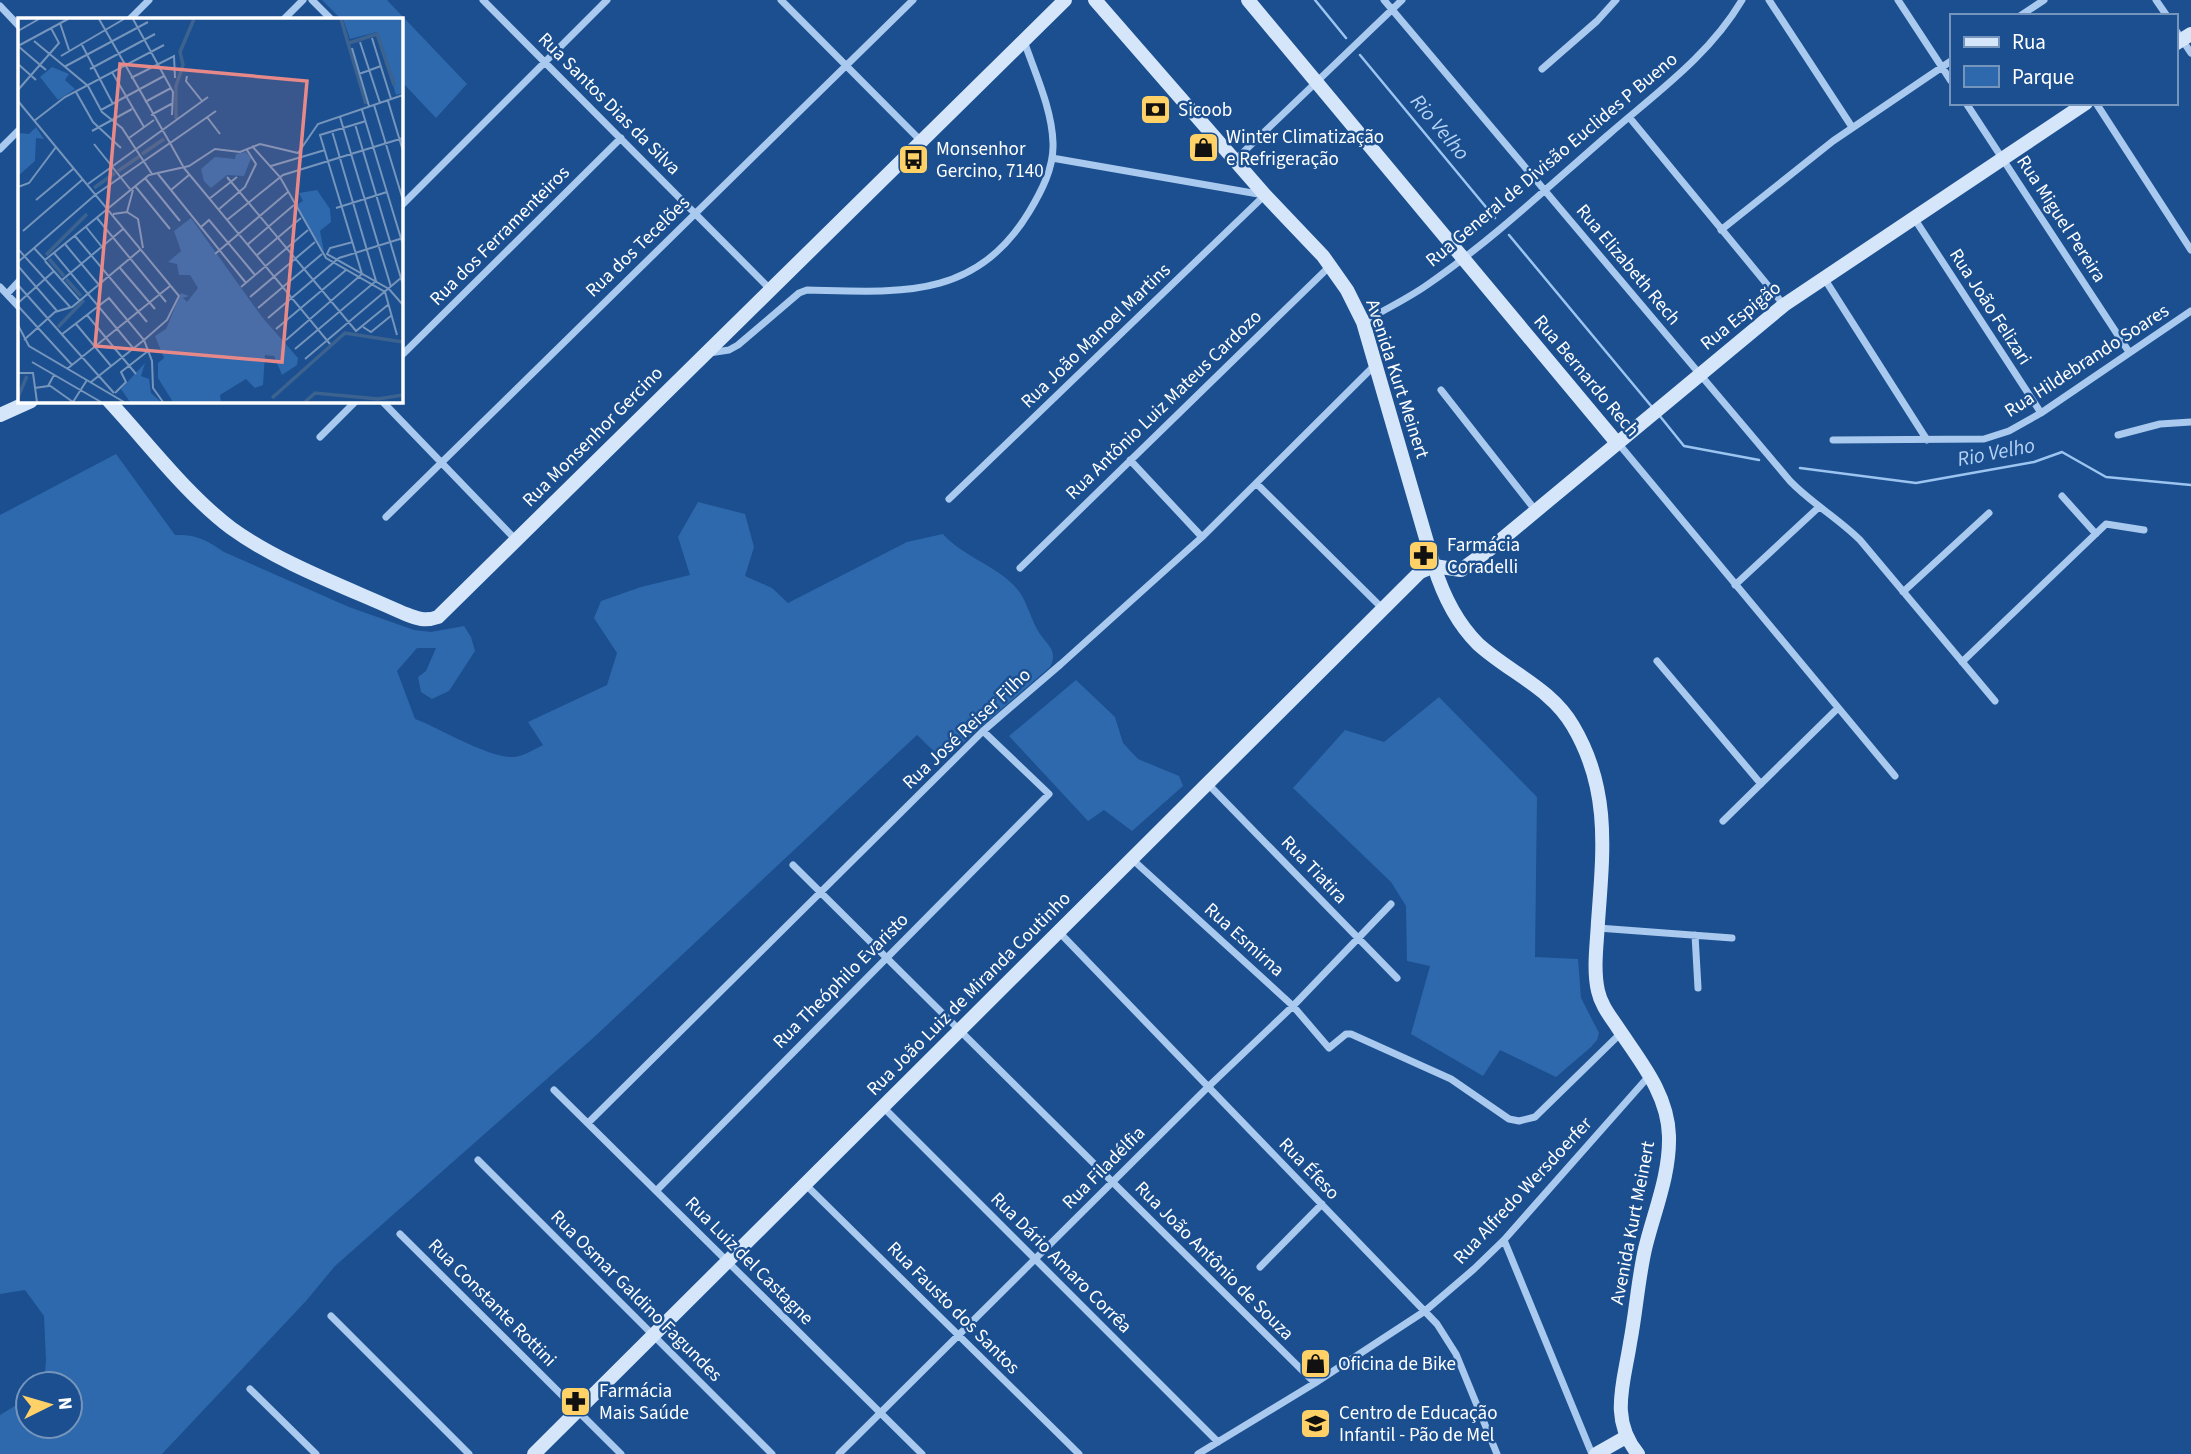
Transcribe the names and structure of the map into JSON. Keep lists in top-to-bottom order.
{
  "streets": {
    "main road": [
      "Rua Espigão",
      "Rua Bernardo Rech",
      "Avenida Kurt Meinert",
      "Rua Monsenhor Gercino",
      "Rua João Luiz de Miranda Coutinho"
    ],
    "street": [
      "Rua Santos Dias da Silva",
      "Rua General de Divisão Euclides P Bueno",
      "Rua Miguel Pereira",
      "Rua dos Ferramenteiros",
      "Rua dos Tecelões",
      "Rua Elizabeth Rech",
      "Rua João Felizari",
      "Rua João Manoel Martins",
      "Rua Hildebrando Soares",
      "Rua Antônio Luiz Mateus Cardozo",
      "Rua José Reiser Filho",
      "Rua Tiatira",
      "Rua Esmirna",
      "Rua Theóphilo Evaristo",
      "Rua Filadélfia",
      "Rua Éfeso",
      "Rua Alfredo Wersdoerfer",
      "Rua Luiz del Castagne",
      "Rua João Antônio de Souza",
      "Rua Dário Amaro Corrêa",
      "Rua Osmar Galdino Fagundes",
      "Rua Constante Rottini",
      "Rua Fausto dos Santos"
    ]
  },
  "crossings": [
    ["Rua Santos Dias da Silva", "Rua dos Ferramenteiros"],
    ["Rua Santos Dias da Silva", "Rua dos Tecelões"],
    ["Rua Santos Dias da Silva", "Rua Monsenhor Gercino"],
    ["Rua General de Divisão Euclides P Bueno", "Rua Elizabeth Rech"],
    ["Rua General de Divisão Euclides P Bueno", "Rua Bernardo Rech"],
    ["Rua General de Divisão Euclides P Bueno", "Avenida Kurt Meinert"],
    ["Rua Miguel Pereira", "Rua Espigão"],
    ["Rua Miguel Pereira", "Rua Hildebrando Soares"],
    ["Rua Elizabeth Rech", "Rua Espigão"],
    ["Rua João Felizari", "Rua Espigão"],
    ["Rua João Felizari", "Rua Hildebrando Soares"],
    ["Rua Espigão", "Rua Bernardo Rech"],
    ["Rua João Manoel Martins", "Avenida Kurt Meinert"],
    ["Avenida Kurt Meinert", "Rua Antônio Luiz Mateus Cardozo"],
    ["Avenida Kurt Meinert", "Rua José Reiser Filho"],
    ["Avenida Kurt Meinert", "Rua Esmirna"],
    ["Avenida Kurt Meinert", "Rua João Luiz de Miranda Coutinho"],
    ["Avenida Kurt Meinert", "Rua Alfredo Wersdoerfer"],
    ["Rua José Reiser Filho", "Rua Theóphilo Evaristo"],
    ["Rua José Reiser Filho", "Rua Luiz del Castagne"],
    ["Rua José Reiser Filho", "Rua João Antônio de Souza"],
    ["Rua Tiatira", "Rua João Luiz de Miranda Coutinho"],
    ["Rua Tiatira", "Rua Filadélfia"],
    ["Rua Esmirna", "Rua João Luiz de Miranda Coutinho"],
    ["Rua Esmirna", "Rua Filadélfia"],
    ["Rua Theóphilo Evaristo", "Rua Luiz del Castagne"],
    ["Rua Theóphilo Evaristo", "Rua João Antônio de Souza"],
    ["Rua João Luiz de Miranda Coutinho", "Rua Éfeso"],
    ["Rua João Luiz de Miranda Coutinho", "Rua Luiz del Castagne"],
    ["Rua João Luiz de Miranda Coutinho", "Rua João Antônio de Souza"],
    ["Rua João Luiz de Miranda Coutinho", "Rua Dário Amaro Corrêa"],
    ["Rua João Luiz de Miranda Coutinho", "Rua Osmar Galdino Fagundes"],
    ["Rua João Luiz de Miranda Coutinho", "Rua Constante Rottini"],
    ["Rua João Luiz de Miranda Coutinho", "Rua Fausto dos Santos"],
    ["Rua Filadélfia", "Rua Éfeso"],
    ["Rua Filadélfia", "Rua Luiz del Castagne"],
    ["Rua Filadélfia", "Rua João Antônio de Souza"],
    ["Rua Filadélfia", "Rua Dário Amaro Corrêa"],
    ["Rua Filadélfia", "Rua Fausto dos Santos"],
    ["Rua Éfeso", "Rua Alfredo Wersdoerfer"],
    ["Rua Alfredo Wersdoerfer", "Rua João Antônio de Souza"],
    ["Rua Alfredo Wersdoerfer", "Rua Dário Amaro Corrêa"]
  ],
  "water": ["Rio Velho"],
  "places": {
    "bank": ["Sicoob"],
    "shop": ["Winter Climatização e Refrigeração", "Oficina de Bike"],
    "bus stop": ["Monsenhor Gercino, 7140"],
    "pharmacy": ["Farmácia Coradelli", "Farmácia Mais Saúde"],
    "school or university": ["Centro de Educação Infantil - Pão de Mel"]
  },
  "legend": ["Rua", "Parque"],
  "north": "right"
}
